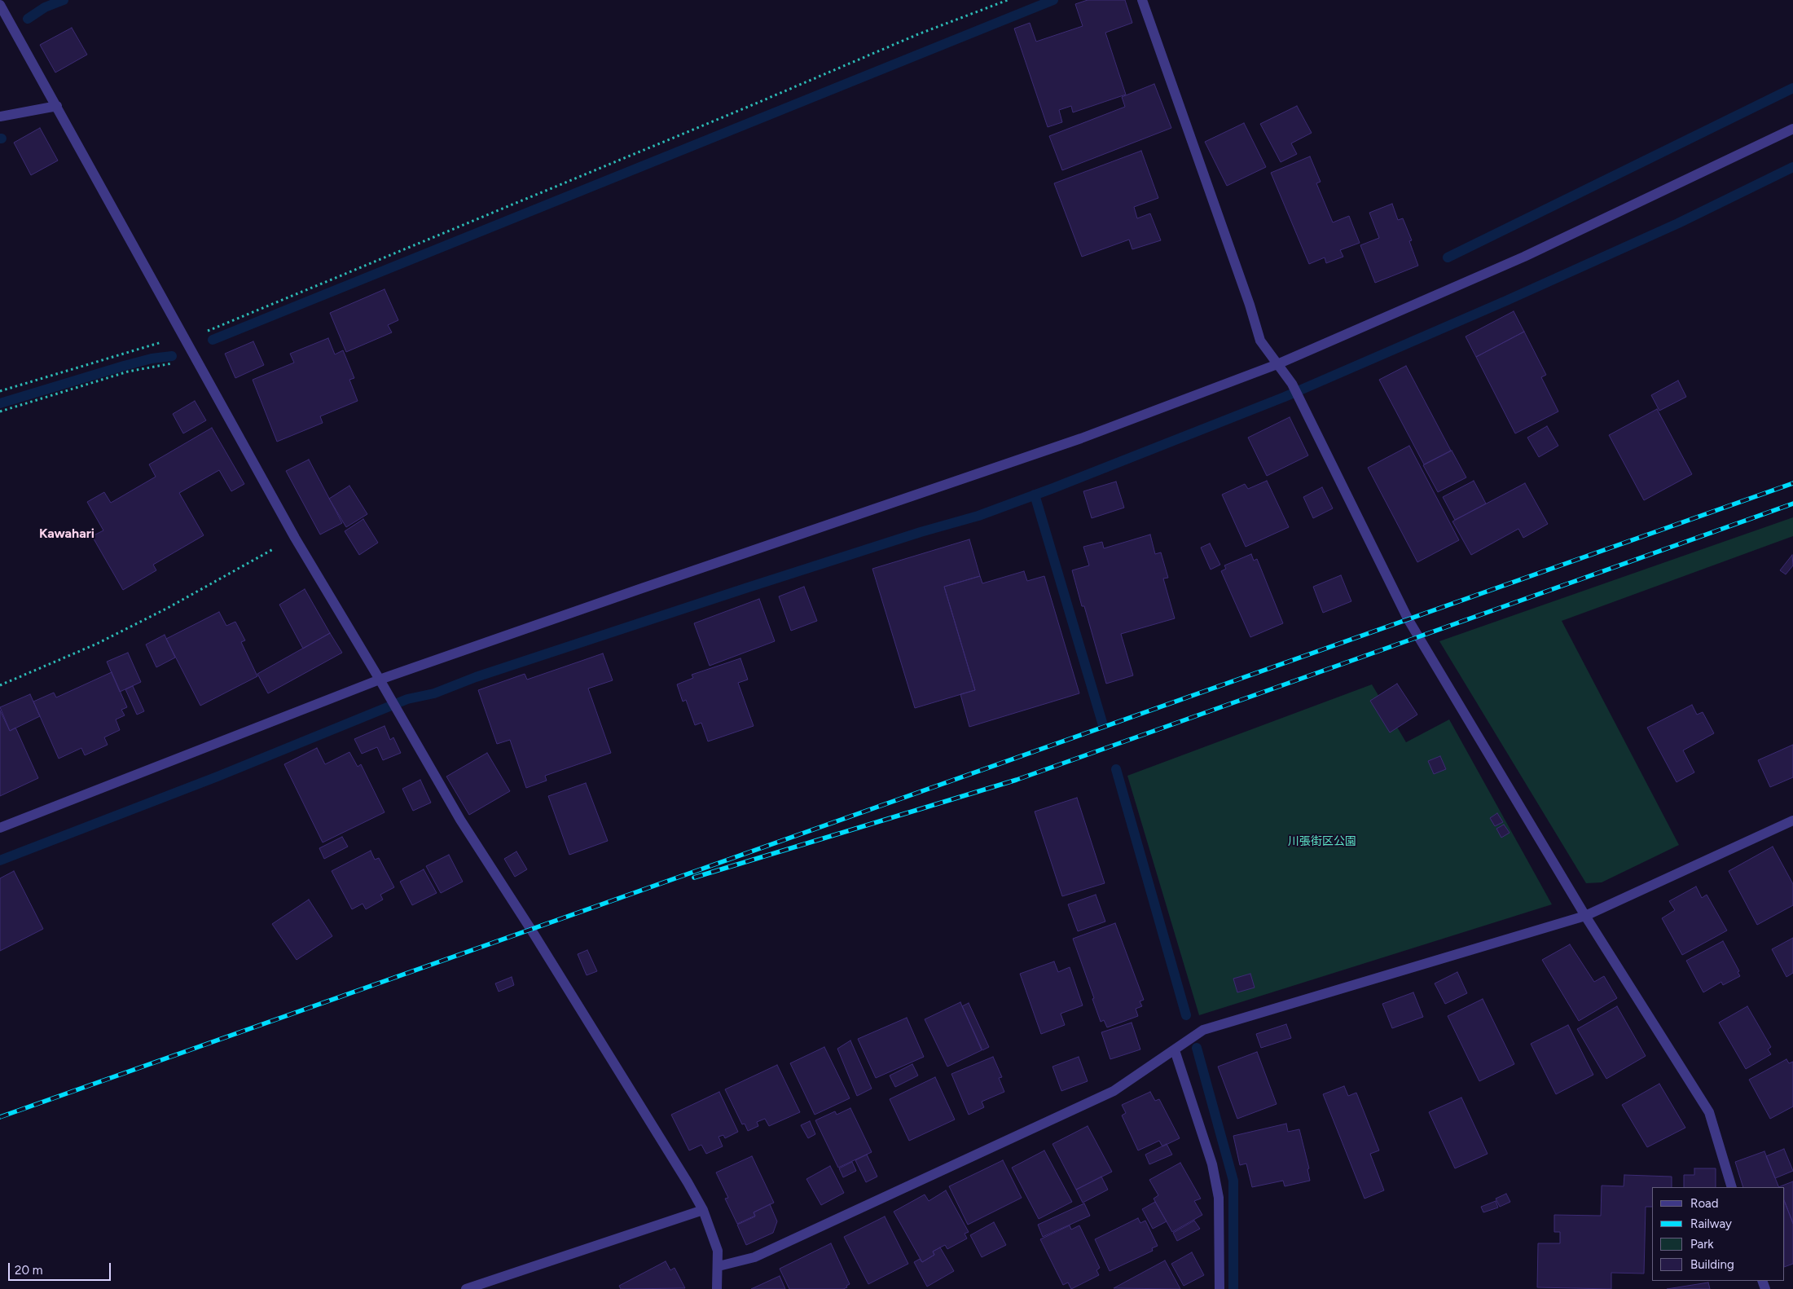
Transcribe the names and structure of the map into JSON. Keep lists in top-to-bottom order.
{
  "districts": ["Kawahari"],
  "parks": ["川張街区公園"],
  "legend": [
    "Road",
    "Railway",
    "Park",
    "Building"
  ],
  "scale_bar": "20 m"
}
